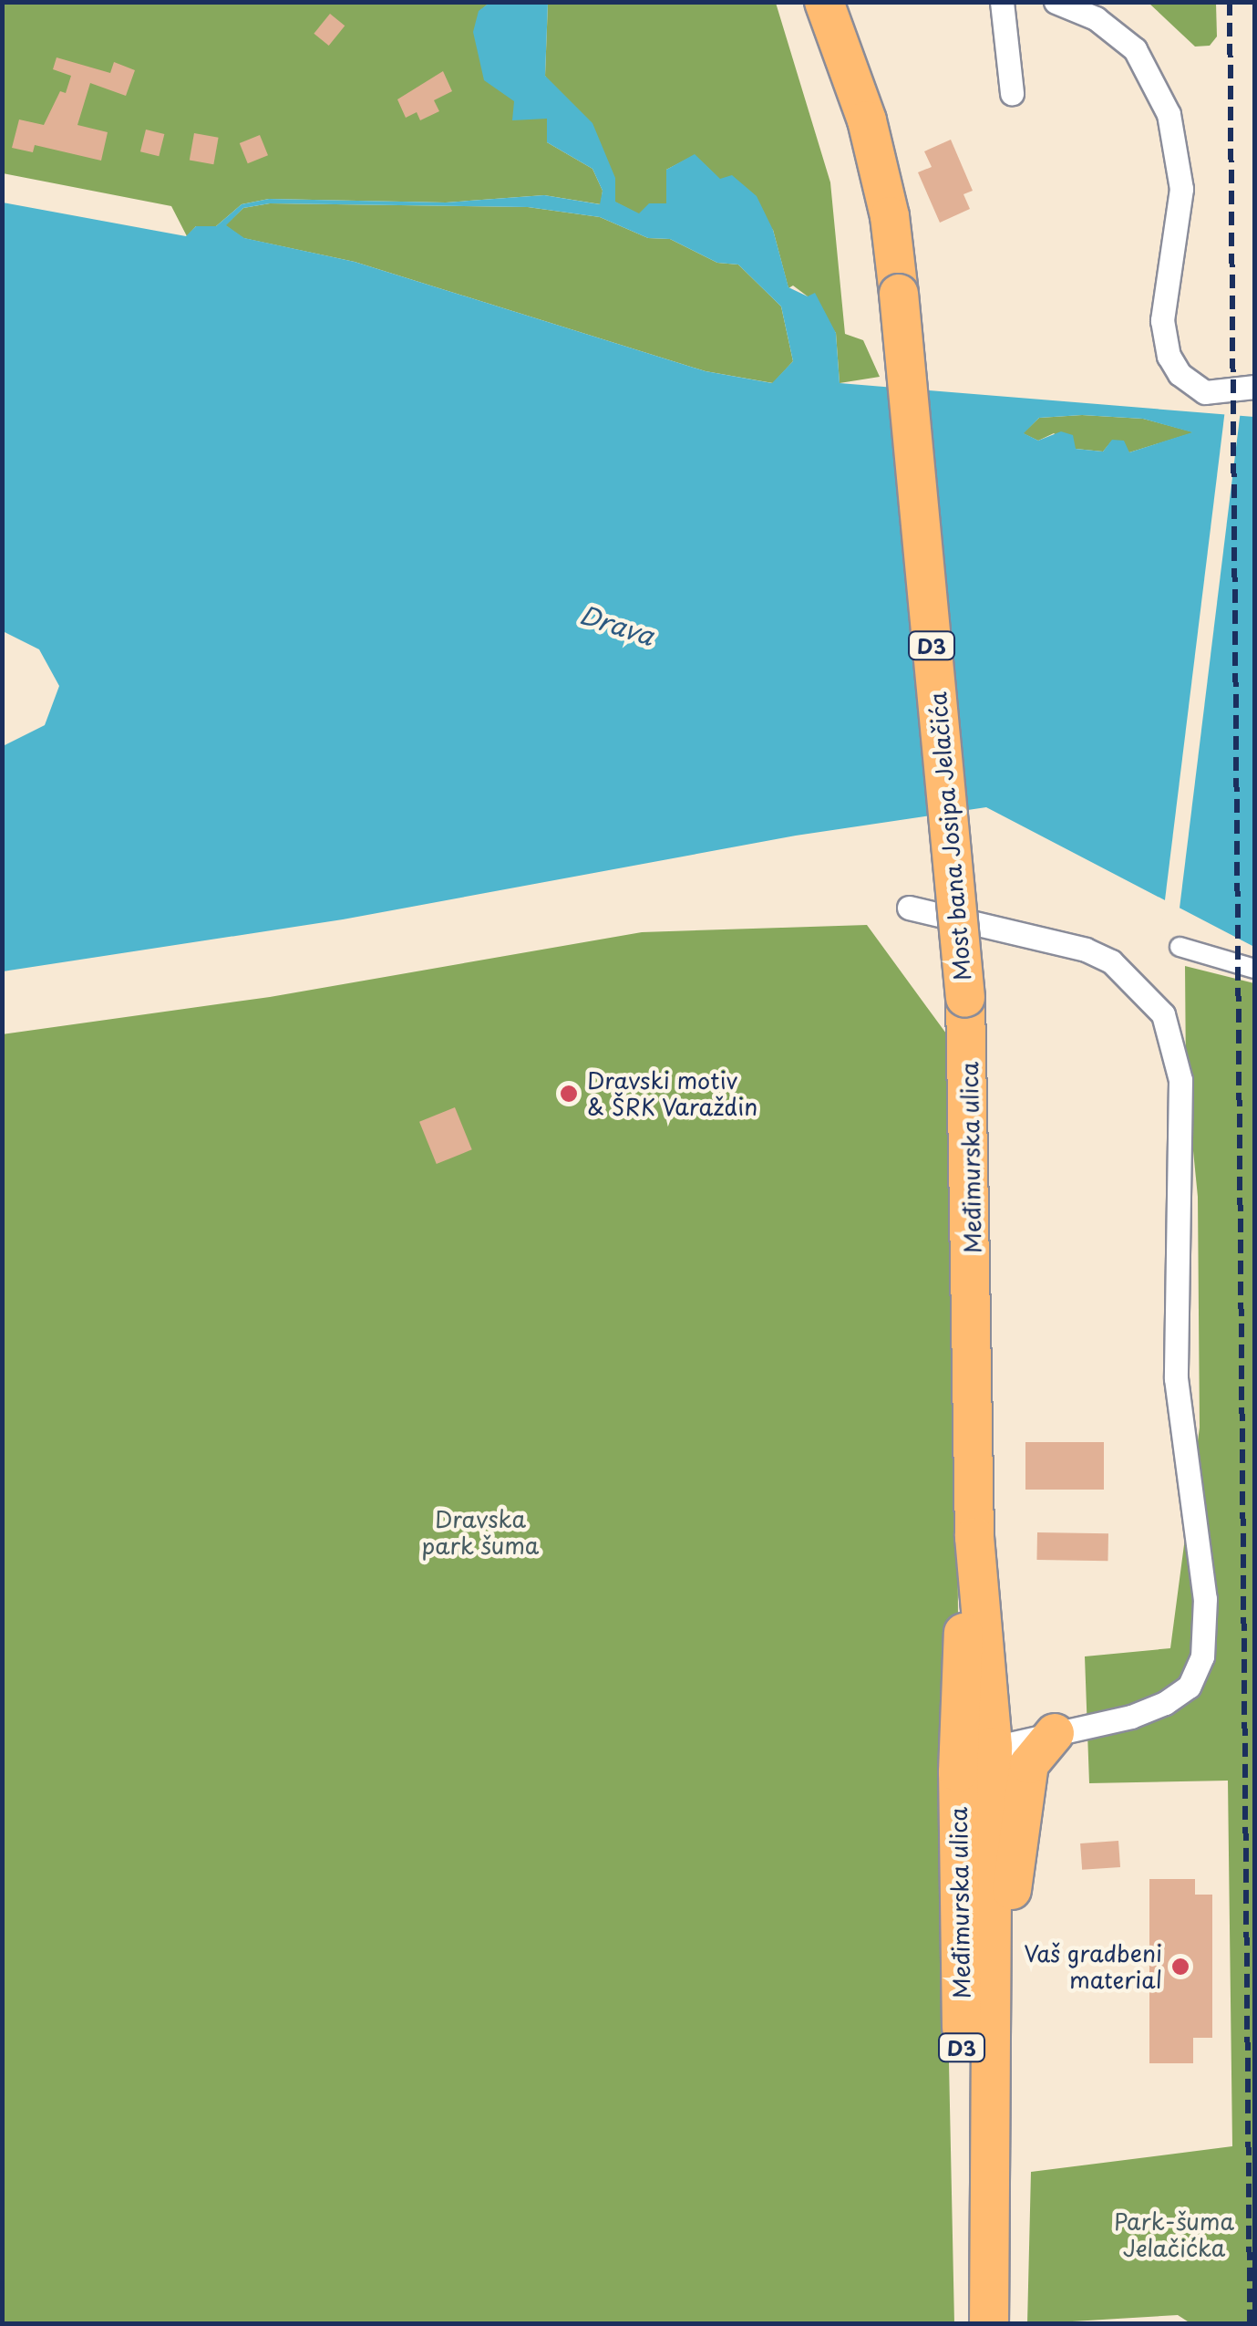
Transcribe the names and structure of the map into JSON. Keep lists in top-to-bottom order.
{
  "streets": {
    "main road": ["D3", "Most bana Josipa Jelačića", "Međimurska ulica"]
  },
  "crossings": [
    ["Most bana Josipa Jelačića", "Međimurska ulica"]
  ],
  "water": ["Drava"],
  "parks": ["Dravska park šuma", "Park-šuma Jelačićka"],
  "places": ["Dravski motiv & ŠRK Varaždin", "Vaš gradbeni material"]
}
